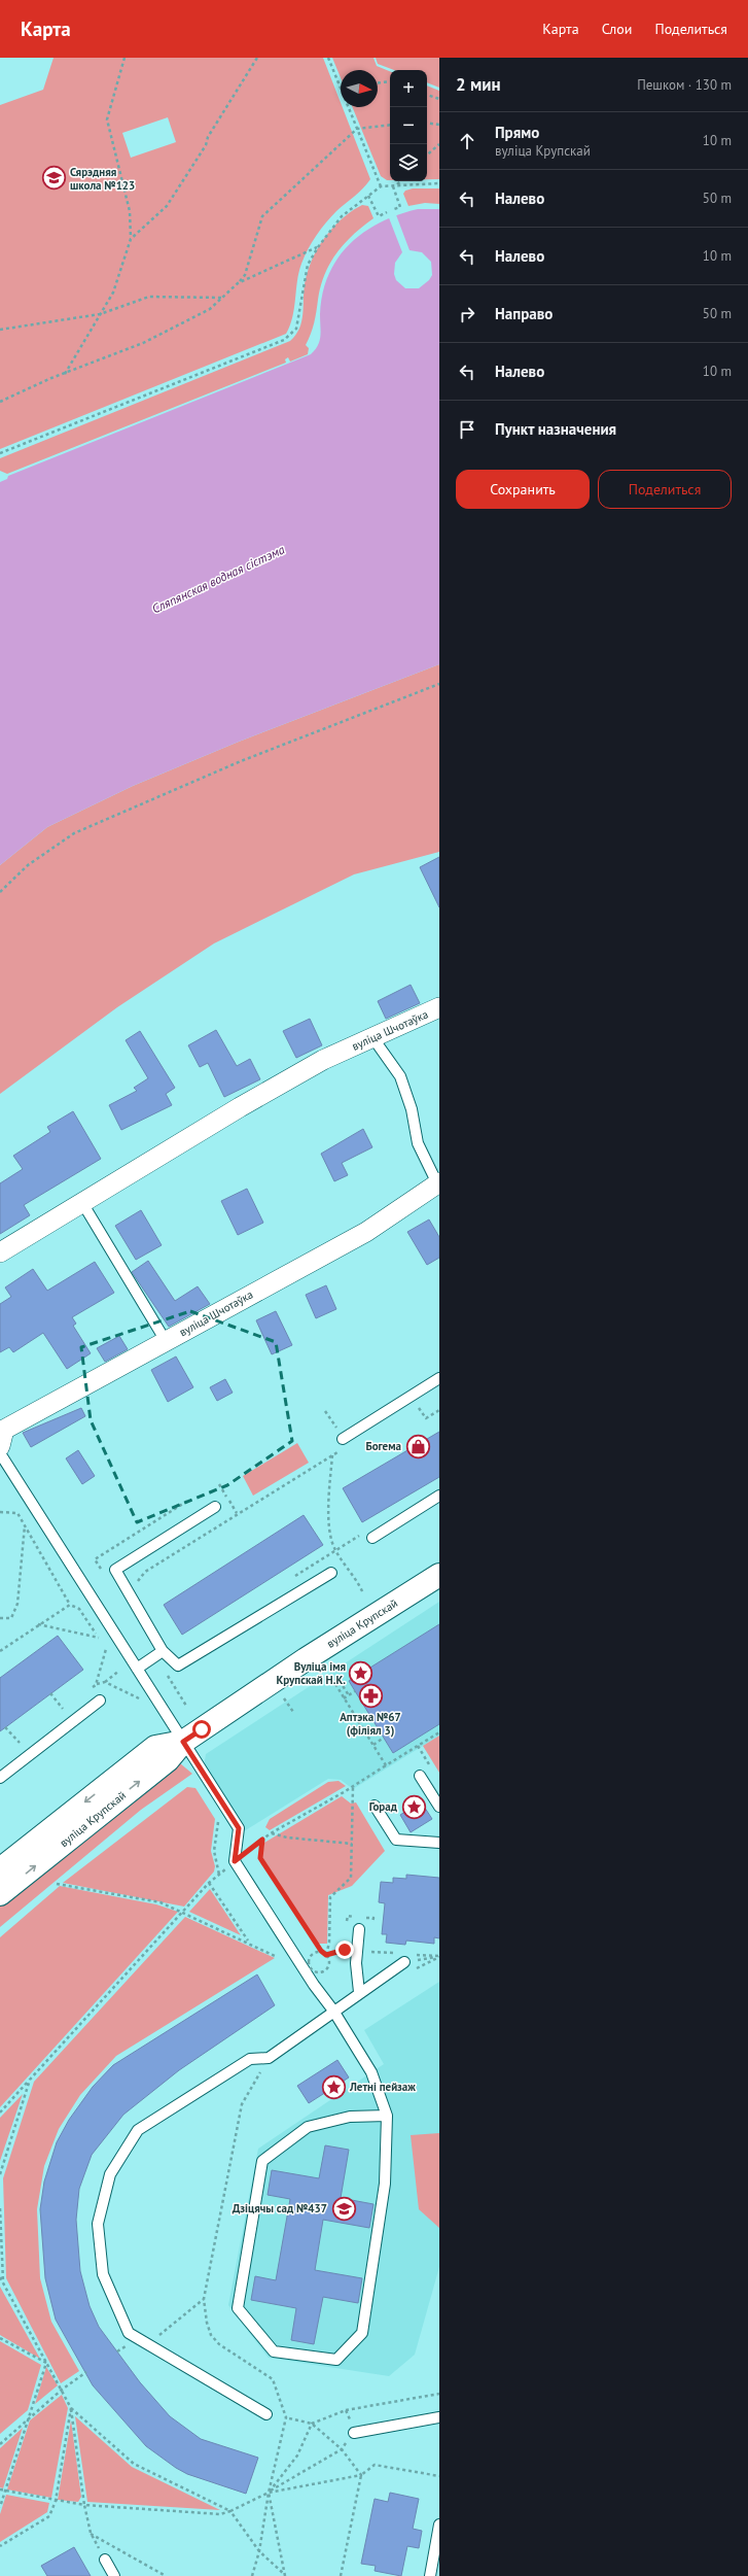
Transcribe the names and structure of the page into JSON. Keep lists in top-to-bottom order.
{
  "streets": {
    "street": ["вуліца Шчотаўка", "вуліца Крупскай"]
  },
  "water": ["Сляпянская водная сістэма"],
  "places": {
    "school or university": ["Сярэдняя школа №123", "Дзіцячы сад №437"],
    "shop": ["Богема"],
    "place": ["Вуліца імя Крупскай Н.К.", "Горад", "Летні пейзаж"],
    "pharmacy": ["Аптэка №67 (філіял 3)"]
  },
  "north": "right",
  "page": {
    "header": "Карта",
    "nav": ["Карта", "Слои", "Поделиться"],
    "heading": ["2 мин", "Пешком · 130 m"],
    "map_buttons": ["+", "−"],
    "list": [
      ["Прямо", "вуліца Крупскай", "10 m"],
      ["Налево", "50 m"],
      ["Налево", "10 m"],
      ["Направо", "50 m"],
      ["Налево", "10 m"],
      "Пункт назначения"
    ],
    "buttons": ["Сохранить", "Поделиться"]
  }
}
